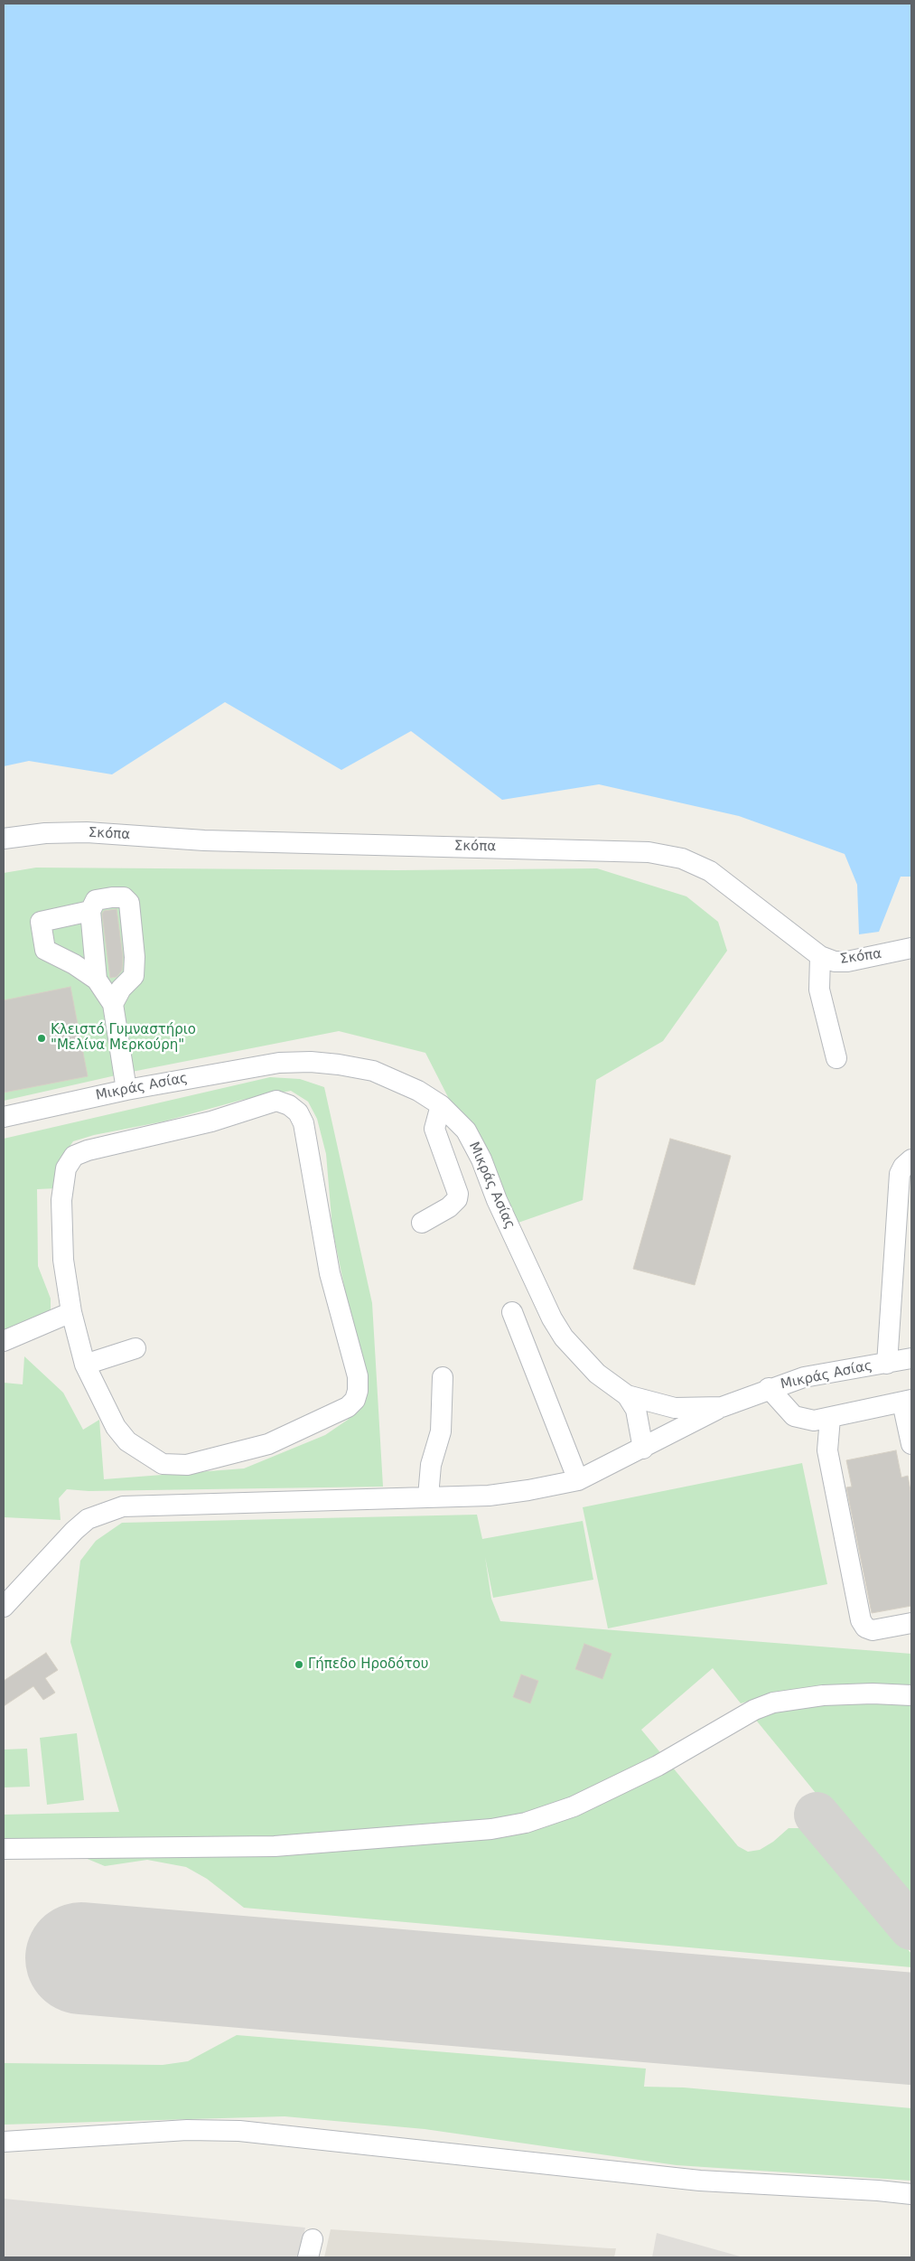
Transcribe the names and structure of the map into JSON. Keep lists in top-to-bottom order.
{
  "streets": {
    "street": ["Σκόπα", "Μικράς Ασίας"]
  },
  "places": ["Κλειστό Γυμναστήριο \"Μελίνα Μερκούρη\"", "Γήπεδο Ηροδότου"]
}
